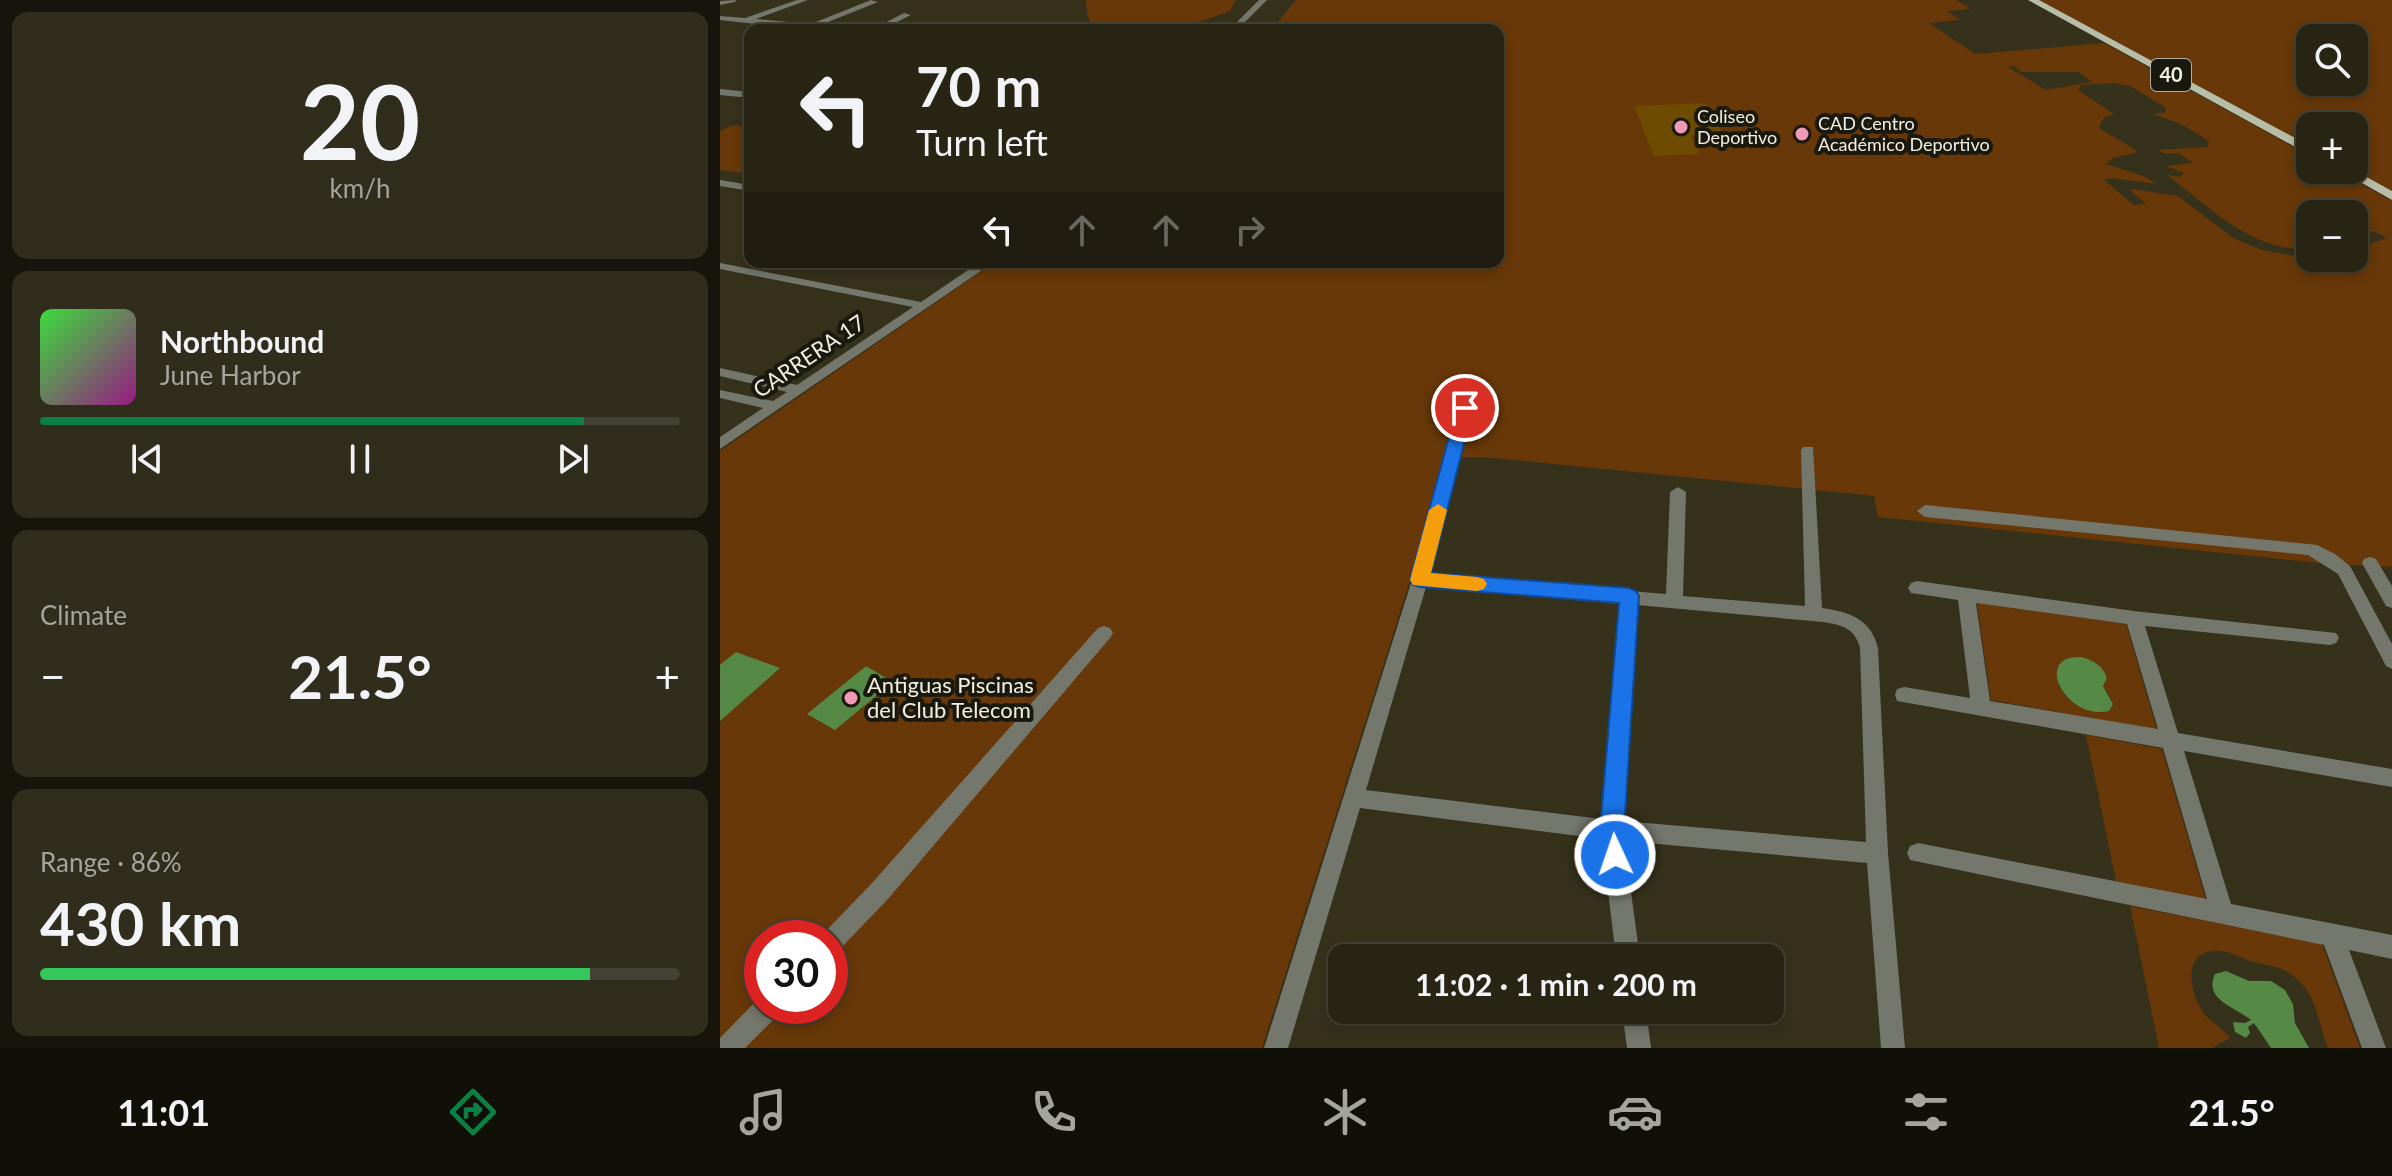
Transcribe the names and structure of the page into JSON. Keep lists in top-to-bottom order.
{
  "streets": {
    "main road": ["40"],
    "street": ["CARRERA 17"]
  },
  "places": ["Coliseo Deportivo", "CAD Centro Académico Deportivo", "Antiguas Piscinas del Club Telecom"],
  "page": {
    "tile": [
      ["20", "km/h"],
      "Climate",
      ["Range · 86%", "430 km"]
    ],
    "map_buttons": ["+", "−"],
    "turn": ["70 m", "Turn left"],
    "song": ["Northbound", "June Harbor"],
    "heat": ["−", "21.5°", "+"],
    "limit": "30",
    "trip": "11:02 · 1 min · 200 m",
    "tabs": ["11:01", "21.5°"]
  }
}
